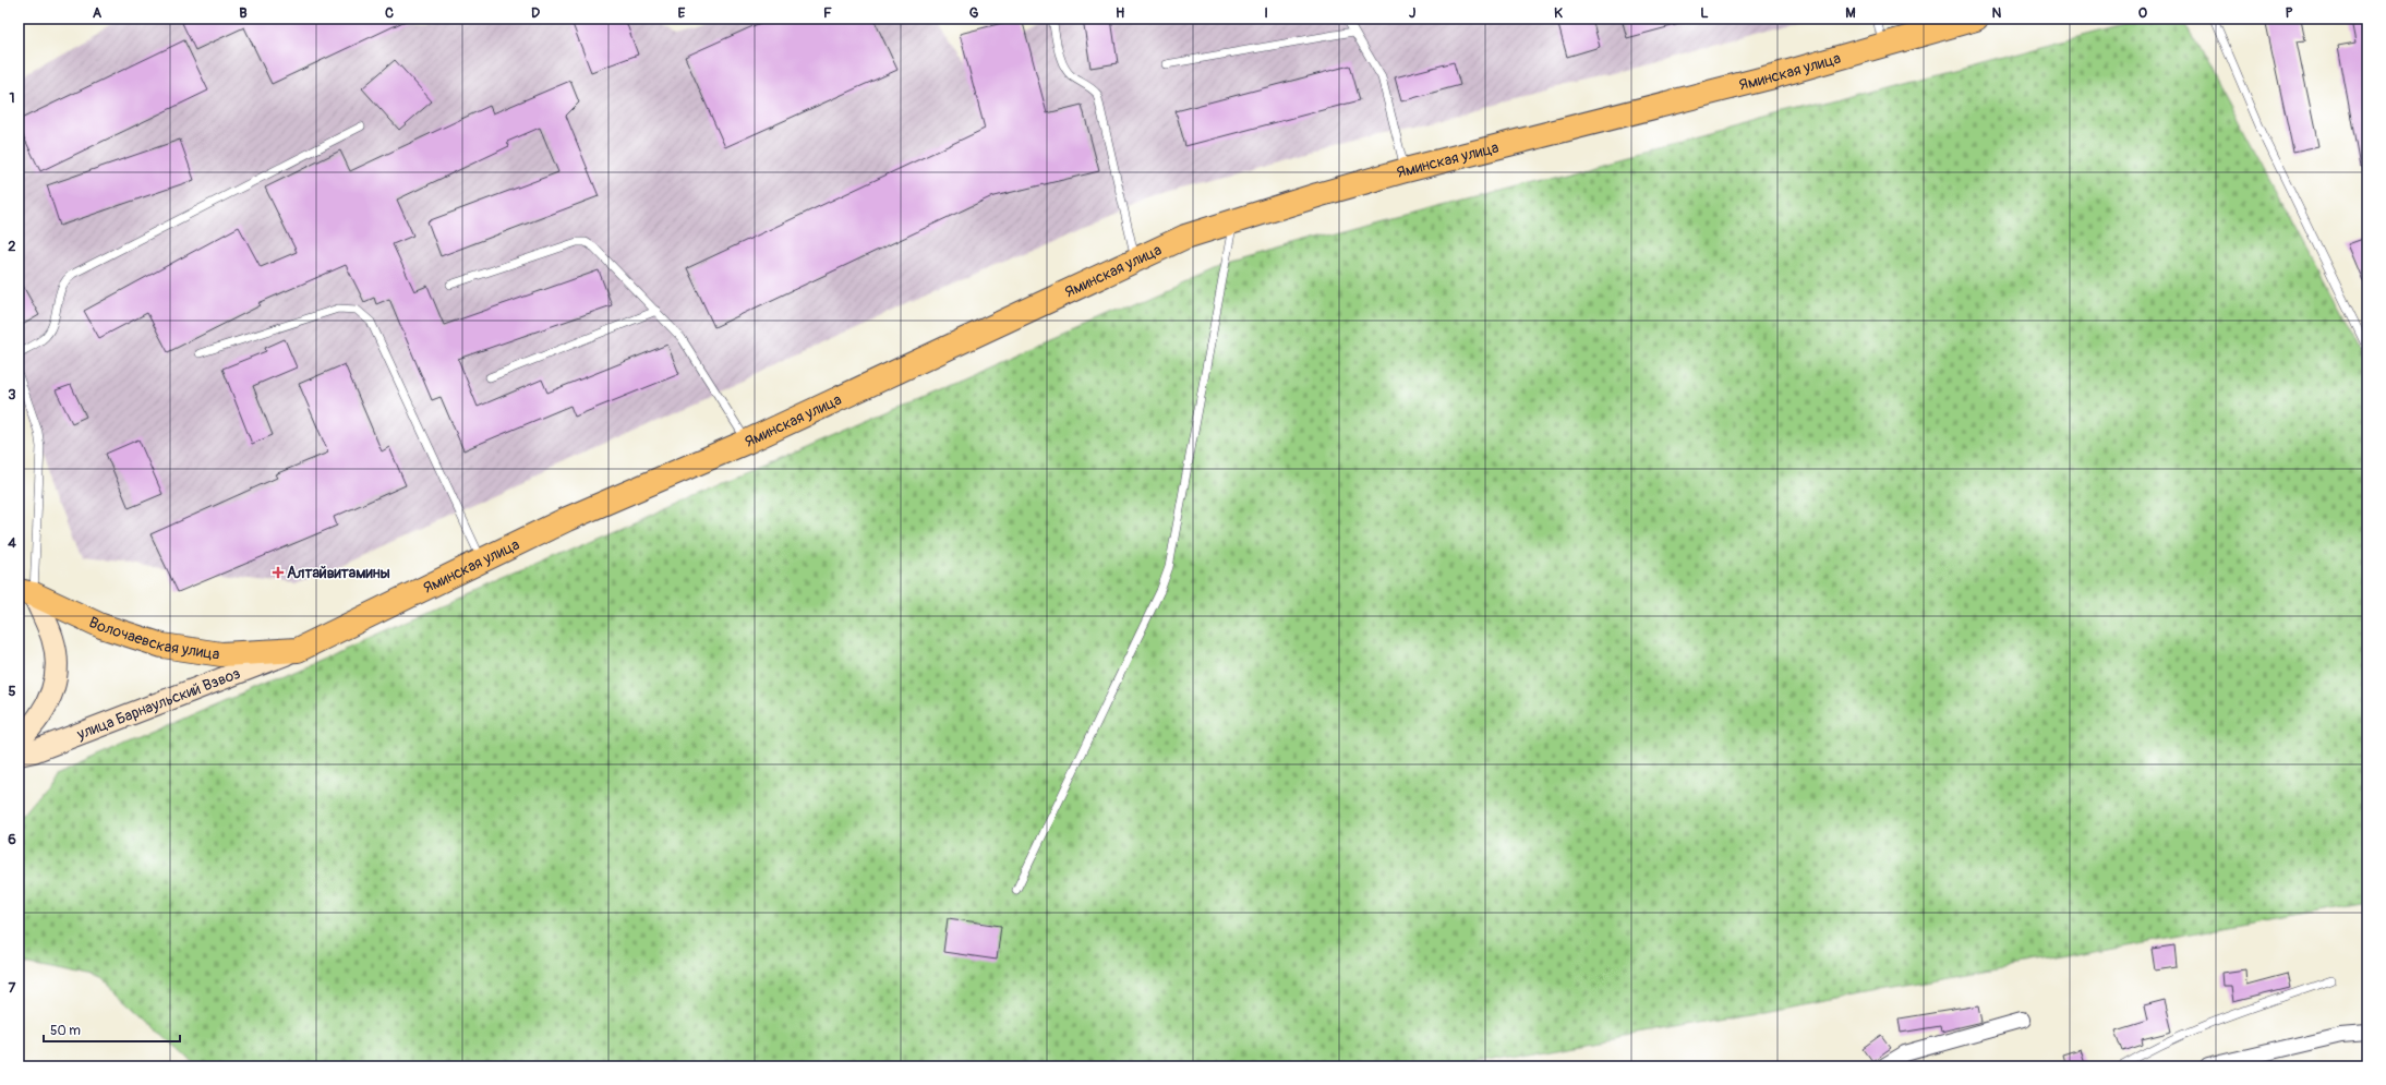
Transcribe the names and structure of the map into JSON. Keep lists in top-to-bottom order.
{
  "streets": {
    "main road": ["Яминская улица", "Волочаевская улица", "улица Барнаульский Взвоз"]
  },
  "crossings": [
    ["Яминская улица", "Волочаевская улица"],
    ["Яминская улица", "улица Барнаульский Взвоз"],
    ["Волочаевская улица", "улица Барнаульский Взвоз"]
  ],
  "places": {
    "health": ["Алтайвитамины"]
  },
  "scale_bar": "50 m",
  "grid": {
    "columns": [
      "A",
      "B",
      "C",
      "D",
      "E",
      "F",
      "G",
      "H",
      "I",
      "J",
      "K",
      "L",
      "M",
      "N",
      "O",
      "P"
    ],
    "rows": [
      "1",
      "2",
      "3",
      "4",
      "5",
      "6",
      "7"
    ]
  }
}
